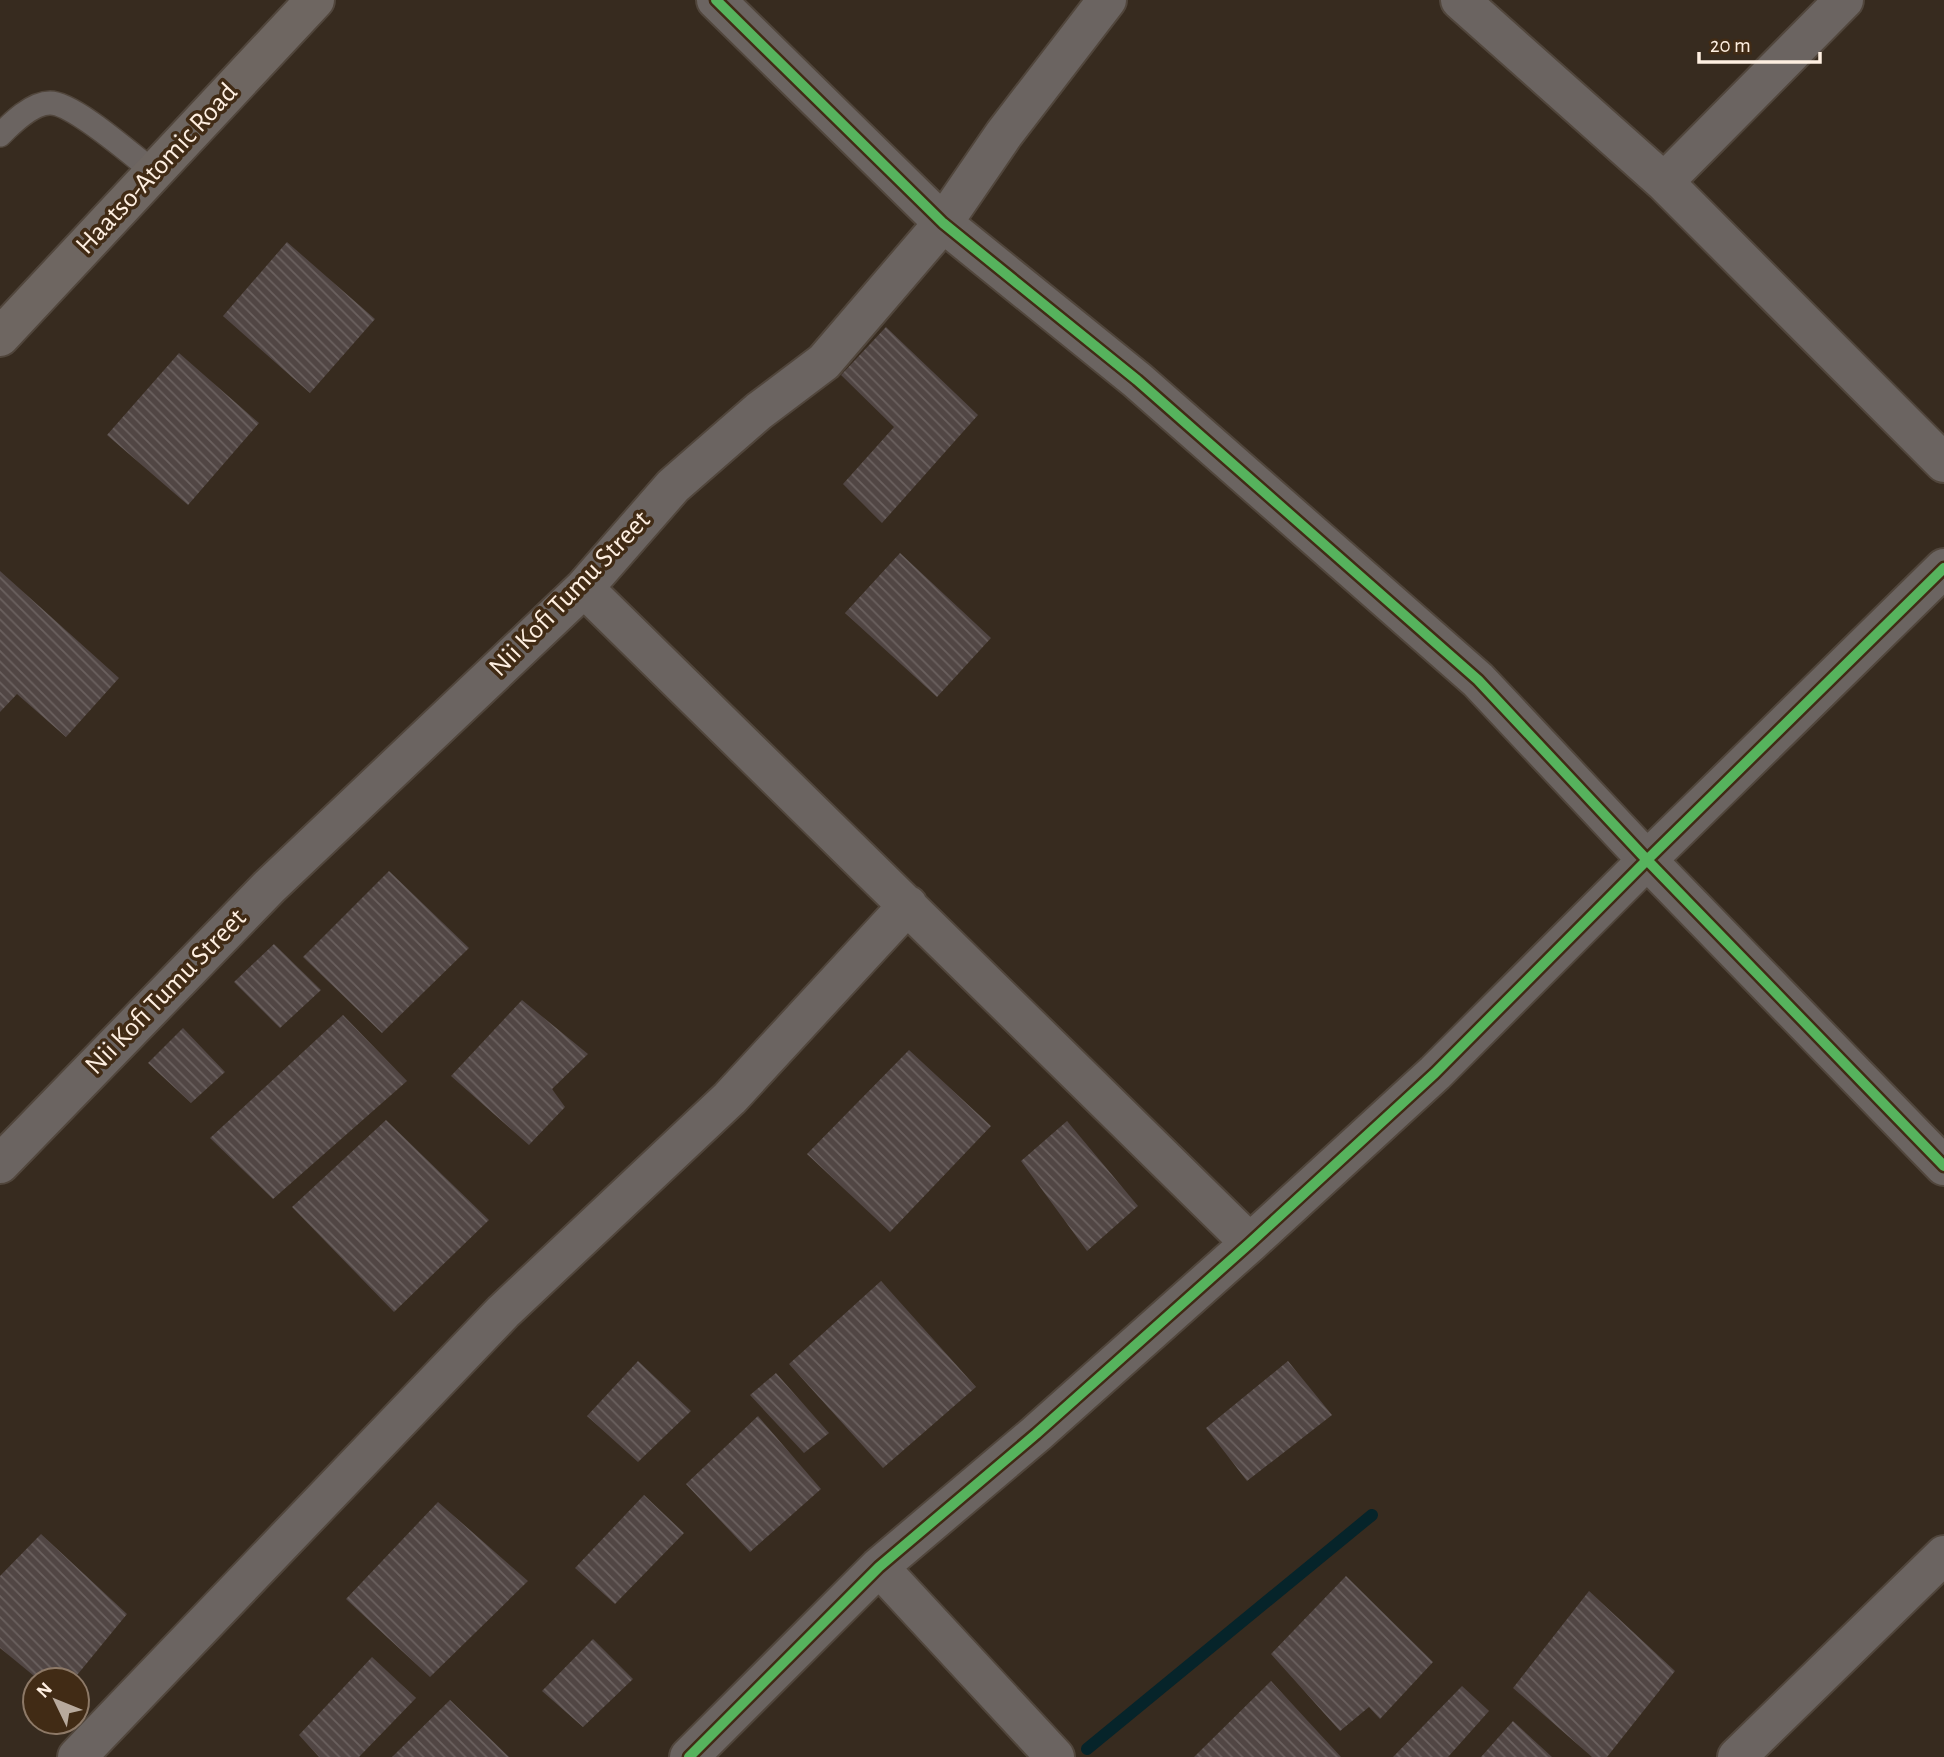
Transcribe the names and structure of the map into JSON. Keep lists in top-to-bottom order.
{
  "streets": {
    "main road": ["Haatso-Atomic Road"],
    "street": ["Nii Kofi Tumu Street"]
  },
  "scale_bar": "20 m",
  "north": "top left"
}
